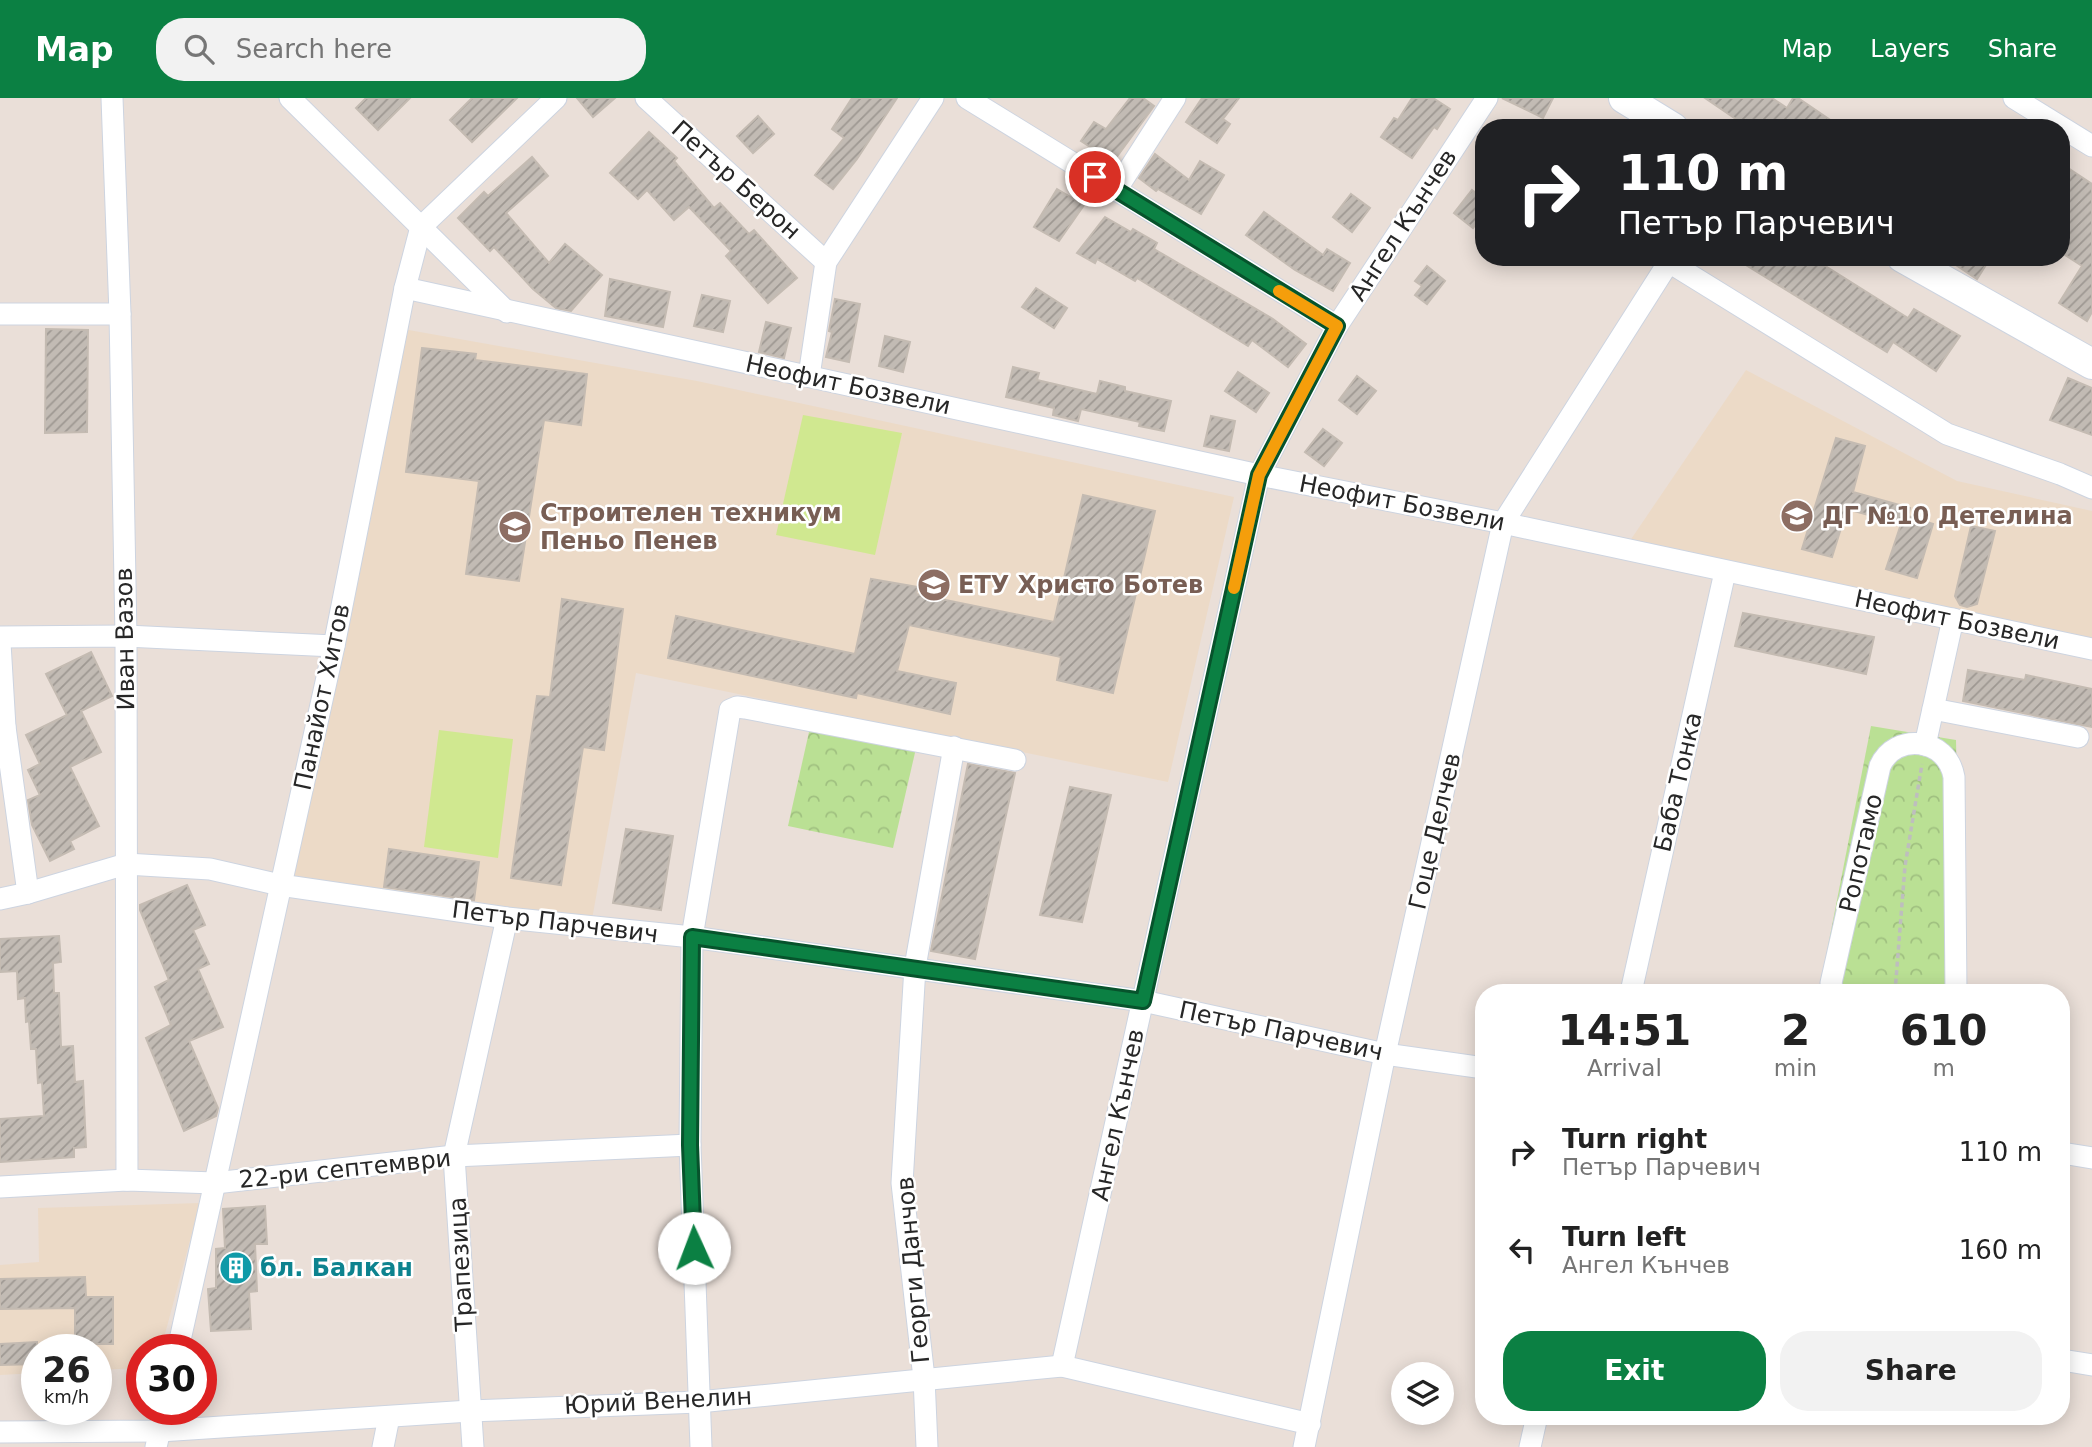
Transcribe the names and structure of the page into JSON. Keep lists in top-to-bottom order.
{
  "streets": {
    "street": [
      "Петър Берон",
      "Ангел Кънчев",
      "Неофит Бозвели",
      "Иван Вазов",
      "Панайот Хитов",
      "Баба Тонка",
      "Гоце Делчев",
      "Ропотамо",
      "Петър Парчевич",
      "22-ри септември",
      "Трапезица",
      "Георги Данчов",
      "Юрий Венелин"
    ]
  },
  "crossings": [
    ["Ангел Кънчев", "Неофит Бозвели"],
    ["Ангел Кънчев", "Петър Парчевич"],
    ["Ангел Кънчев", "Юрий Венелин"],
    ["Неофит Бозвели", "Панайот Хитов"],
    ["Неофит Бозвели", "Баба Тонка"],
    ["Неофит Бозвели", "Гоце Делчев"],
    ["Иван Вазов", "Петър Парчевич"],
    ["Иван Вазов", "22-ри септември"],
    ["Панайот Хитов", "Петър Парчевич"],
    ["Панайот Хитов", "22-ри септември"],
    ["Гоце Делчев", "Петър Парчевич"],
    ["Гоце Делчев", "Юрий Венелин"],
    ["Петър Парчевич", "Трапезица"],
    ["Петър Парчевич", "Георги Данчов"],
    ["22-ри септември", "Трапезица"],
    ["Трапезица", "Юрий Венелин"],
    ["Георги Данчов", "Юрий Венелин"]
  ],
  "places": {
    "school or university": ["ДГ №10 Детелина", "Строителен техникум Пеньо Пенев", "ЕТУ Христо Ботев"],
    "building": ["бл. Балкан"]
  },
  "page": {
    "header": "Map",
    "search": "Search here",
    "nav": ["Map", "Layers", "Share"],
    "turn": ["110 m", "Петър Парчевич"],
    "eta": [
      "14:51",
      "Arrival",
      "2",
      "min",
      "610",
      "m"
    ],
    "list": [
      {
        "name": "Turn right",
        "note": "Петър Парчевич",
        "value": "110 m"
      },
      {
        "name": "Turn left",
        "note": "Ангел Кънчев",
        "value": "160 m"
      }
    ],
    "buttons": ["Exit", "Share"],
    "speed": "26 km/h",
    "limit": "30"
  }
}
